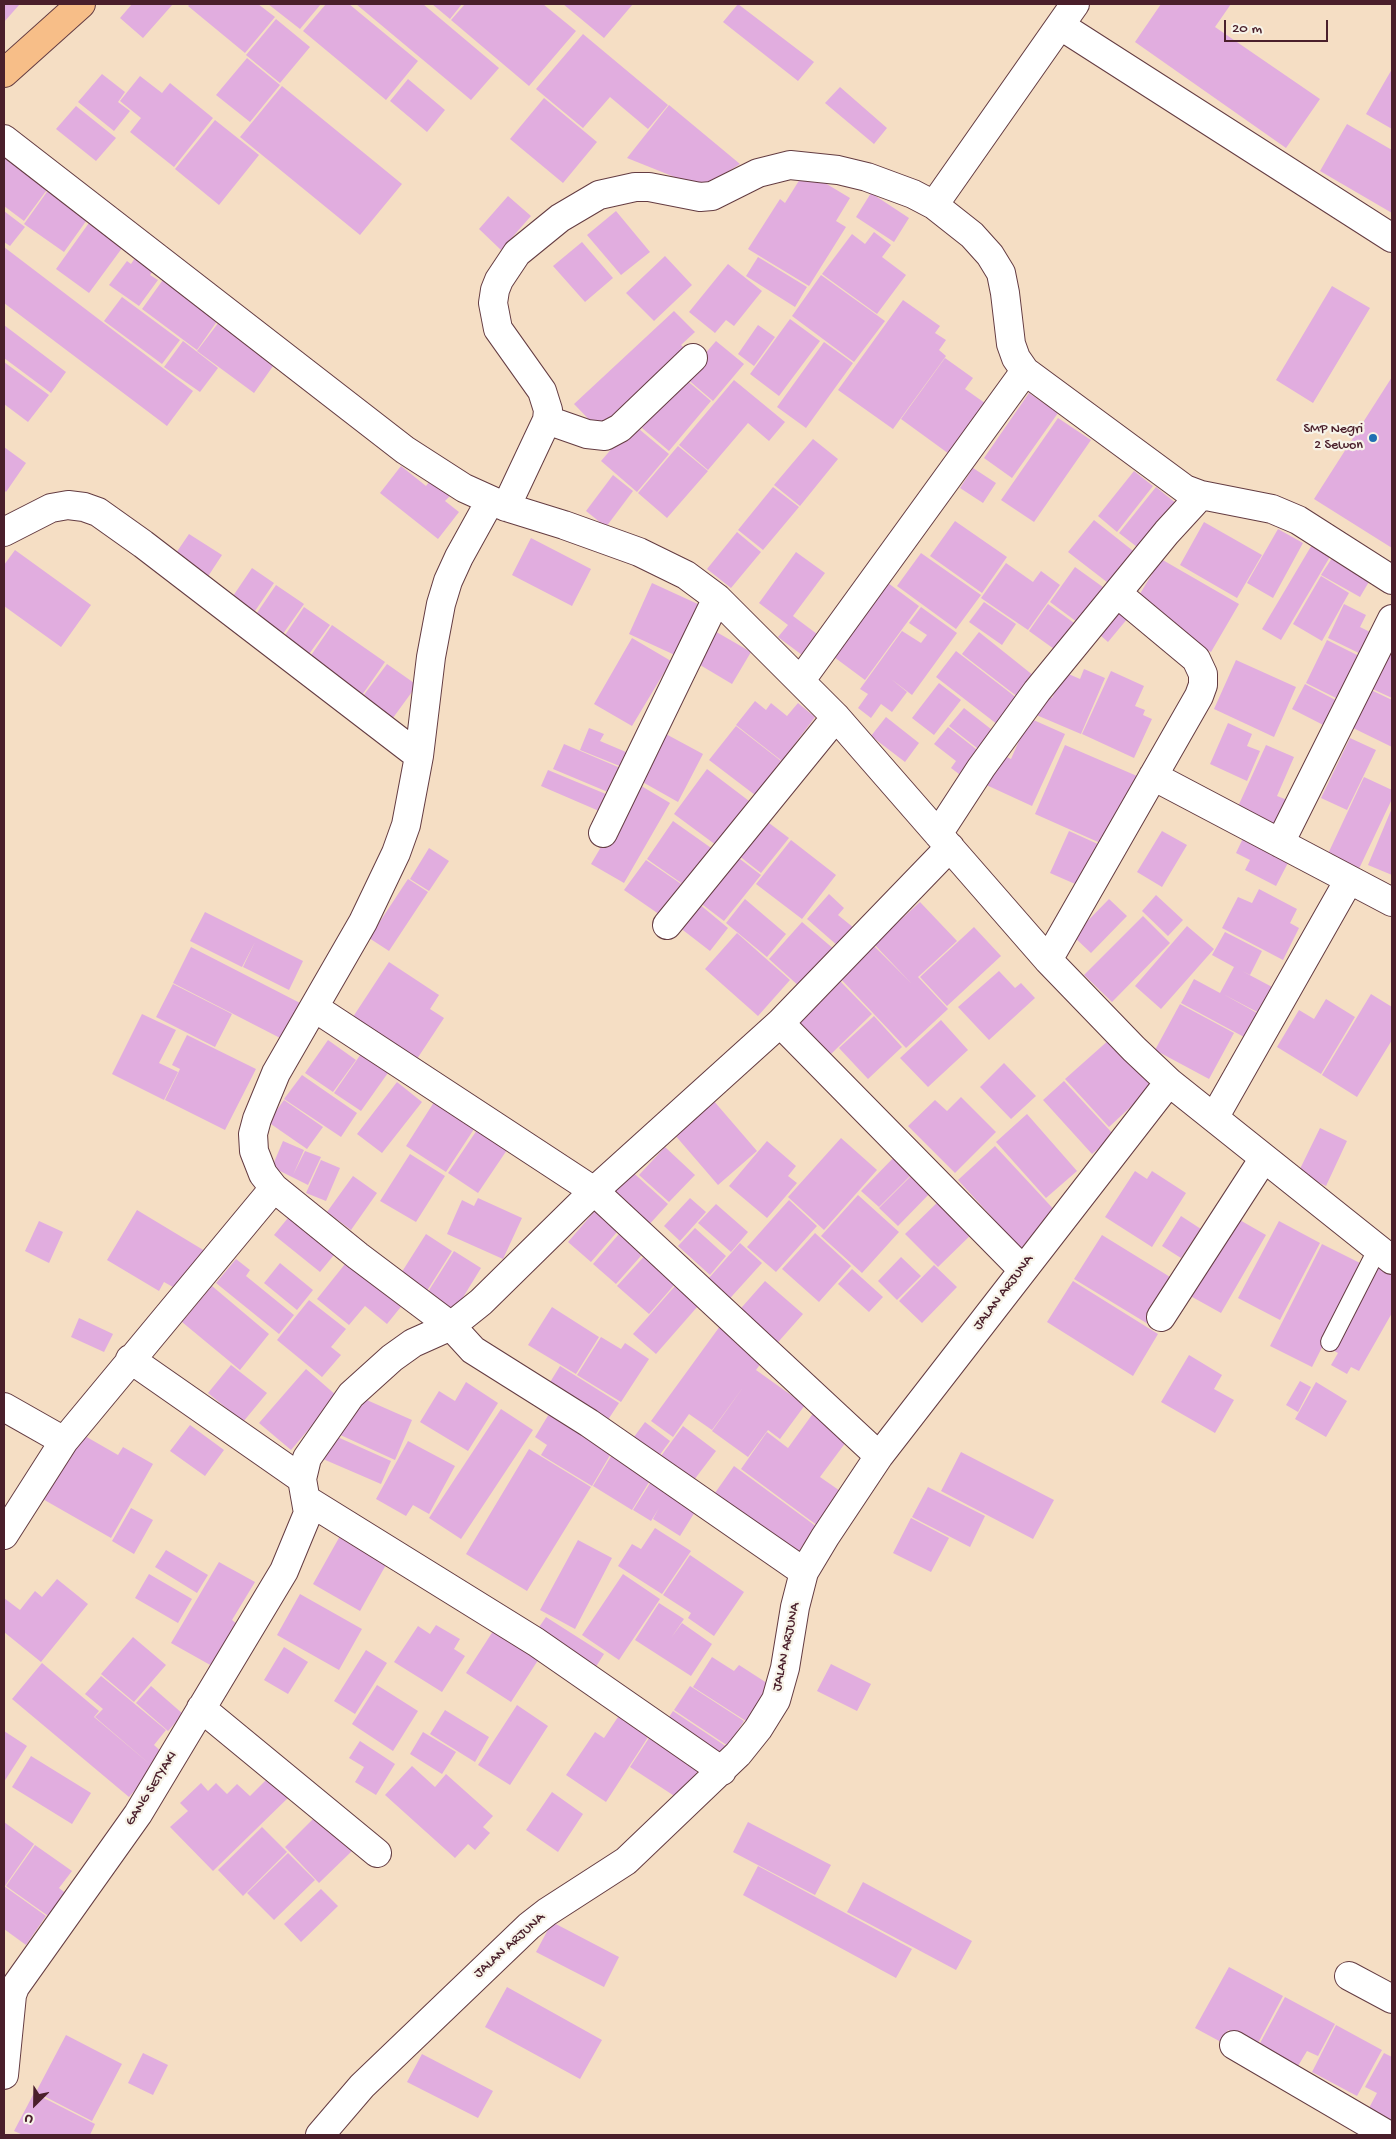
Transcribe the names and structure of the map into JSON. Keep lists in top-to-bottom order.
{
  "streets": {
    "street": ["JALAN ARJUNA", "GANG SETYAKI"]
  },
  "places": ["SMP Negri 2 Sewon"],
  "scale_bar": "20 m",
  "north": "bottom left"
}
